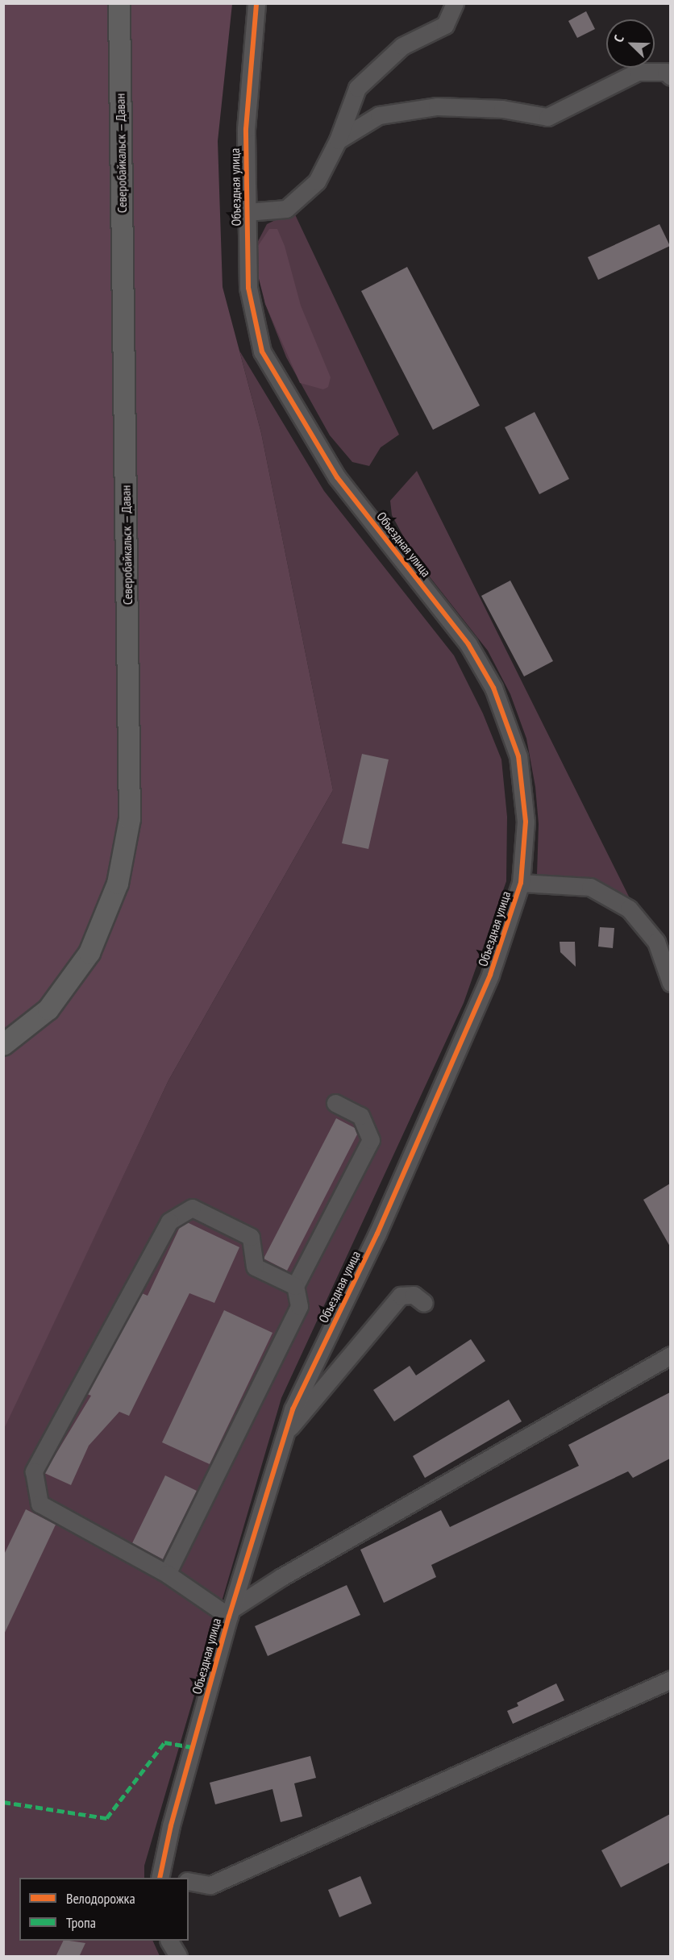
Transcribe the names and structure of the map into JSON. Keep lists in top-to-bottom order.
{
  "streets": {
    "main road": ["Северобайкальск — Даван"],
    "street": ["Объездная улица"]
  },
  "legend": ["Велодорожка", "Тропа"],
  "north": "top left"
}
